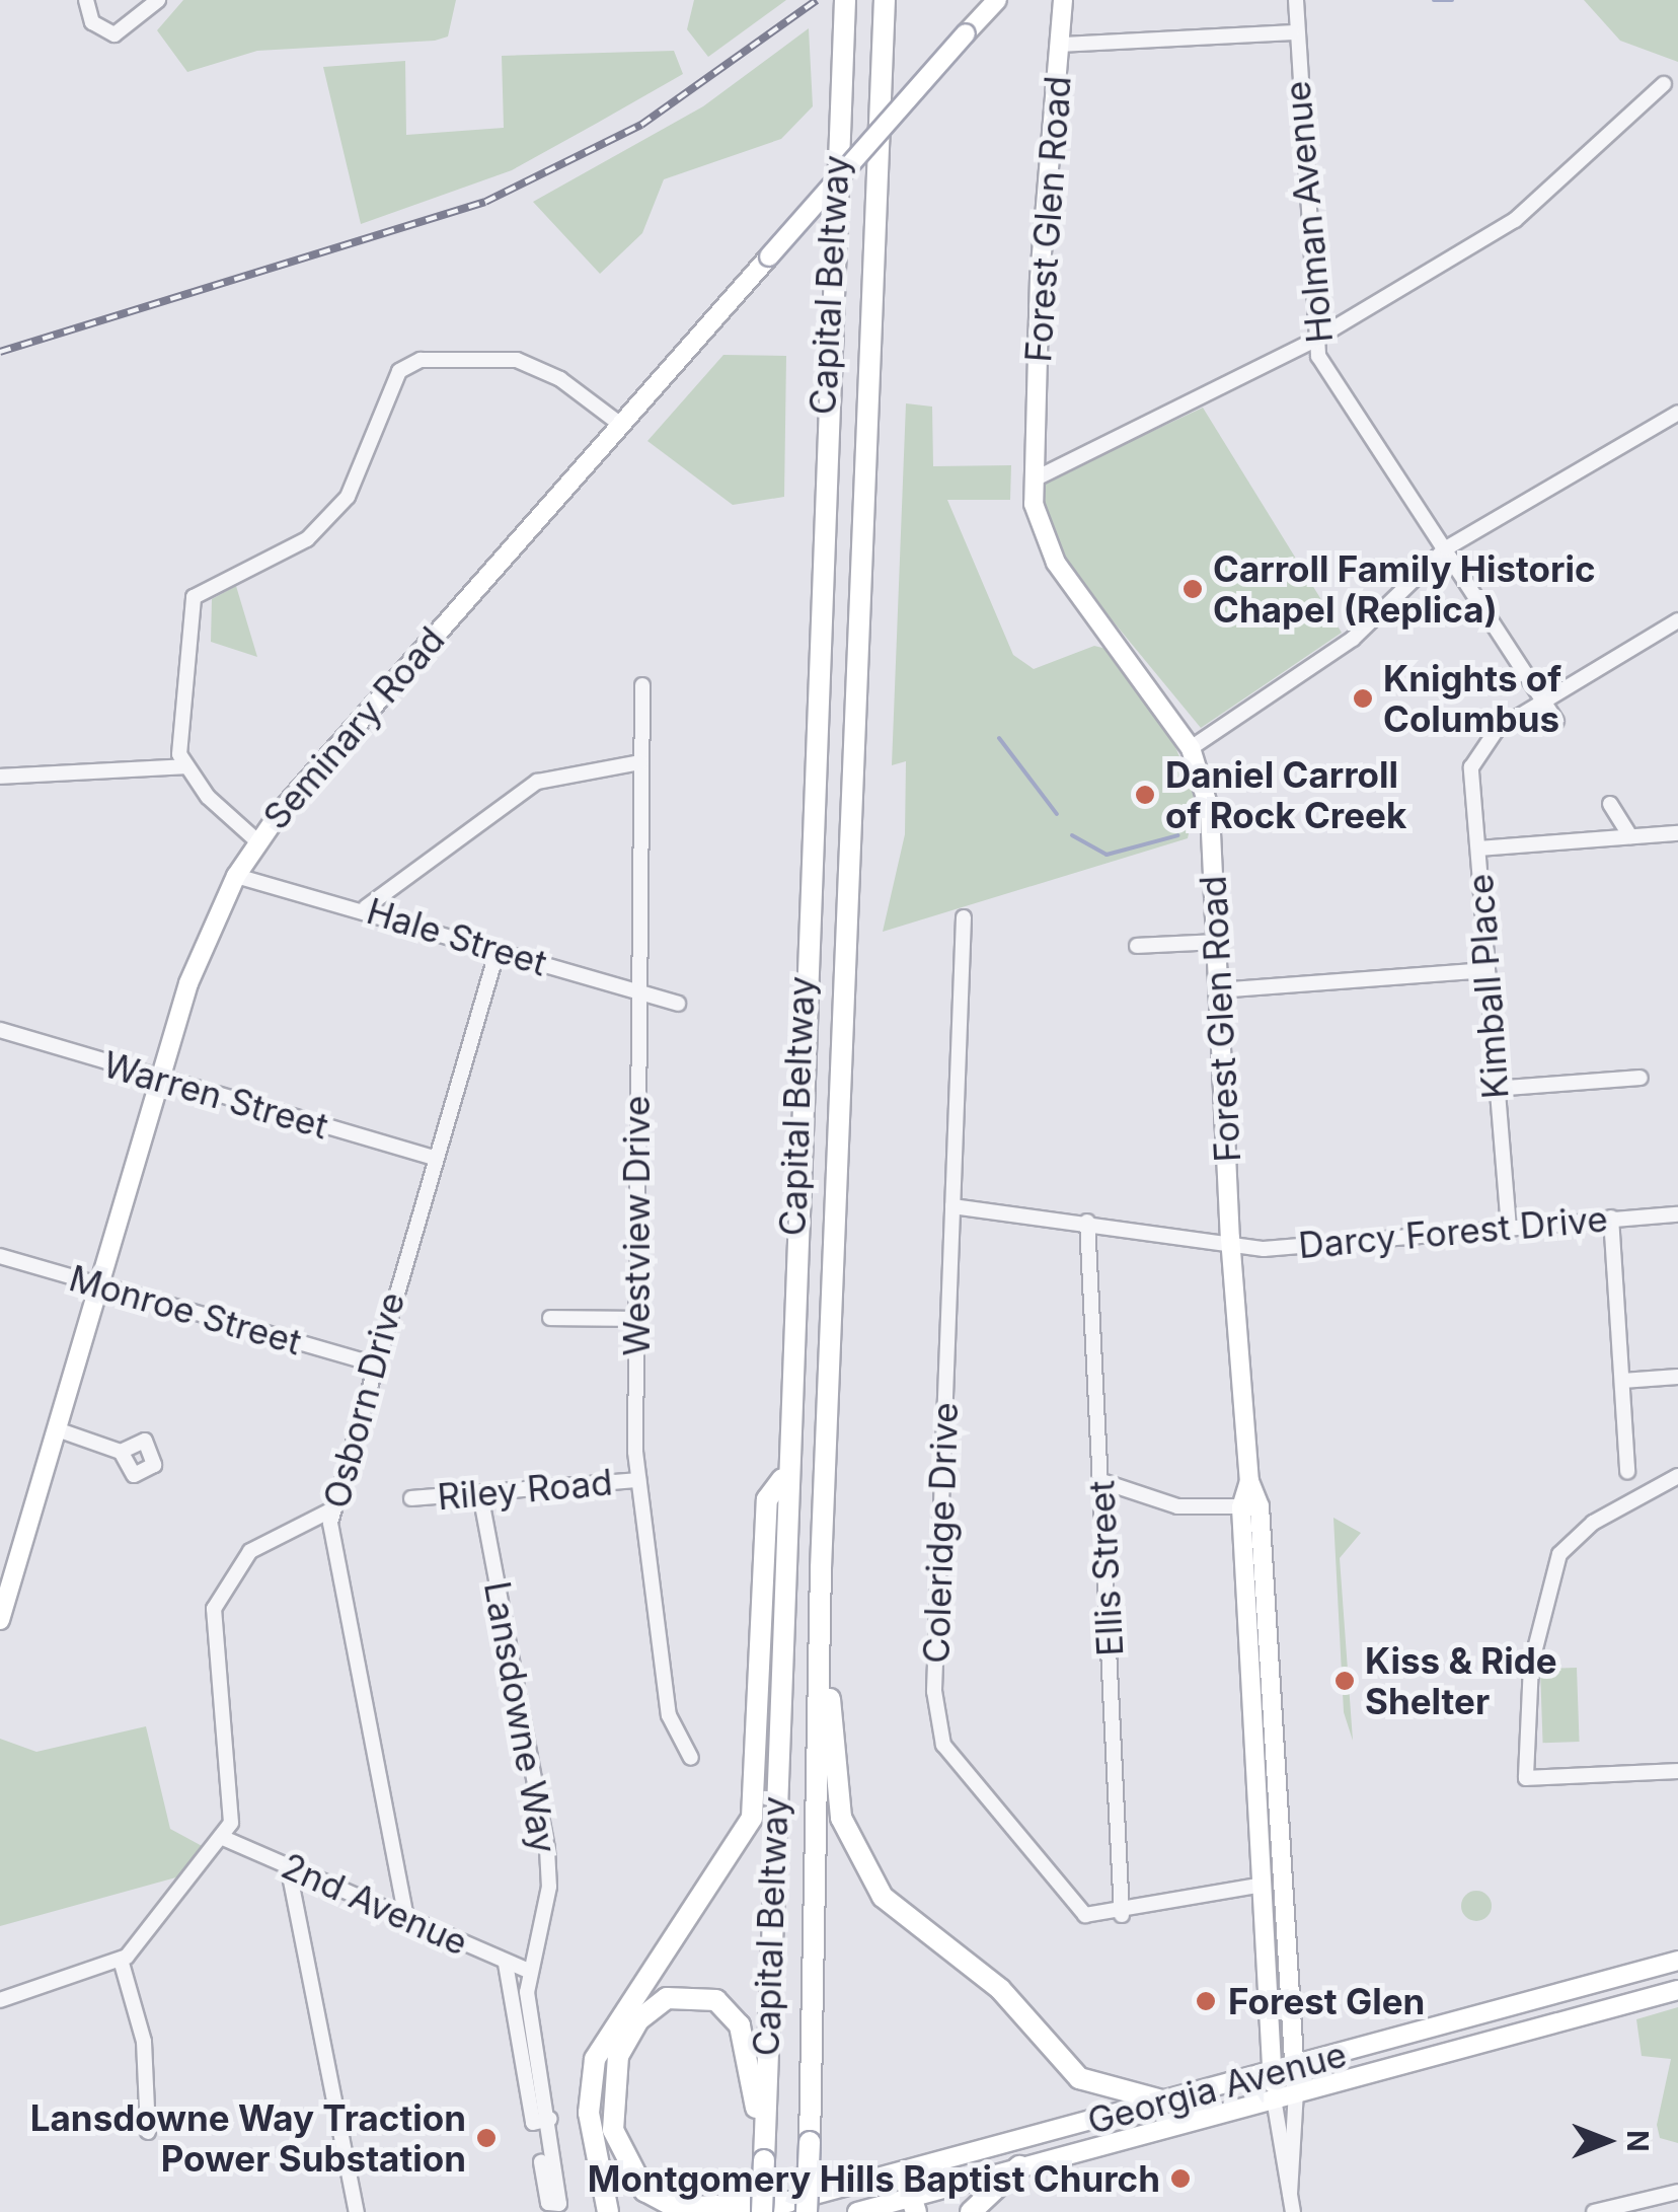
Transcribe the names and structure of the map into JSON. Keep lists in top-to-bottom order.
{
  "streets": {
    "highway": ["Capital Beltway"],
    "main road": ["Forest Glen Road", "Seminary Road", "Georgia Avenue"],
    "street": [
      "Holman Avenue",
      "Hale Street",
      "Kimball Place",
      "Warren Street",
      "Westview Drive",
      "Darcy Forest Drive",
      "Monroe Street",
      "Osborn Drive",
      "Riley Road",
      "Coleridge Drive",
      "Ellis Street",
      "Lansdowne Way",
      "2nd Avenue"
    ]
  },
  "crossings": [
    ["Holman Avenue", "Kimball Place"],
    ["Forest Glen Road", "Darcy Forest Drive"],
    ["Forest Glen Road", "Coleridge Drive"],
    ["Forest Glen Road", "Georgia Avenue"],
    ["Capital Beltway", "Georgia Avenue"],
    ["Seminary Road", "Hale Street"],
    ["Seminary Road", "Warren Street"],
    ["Seminary Road", "Monroe Street"],
    ["Hale Street", "Westview Drive"],
    ["Hale Street", "Osborn Drive"],
    ["Kimball Place", "Darcy Forest Drive"],
    ["Warren Street", "Osborn Drive"],
    ["Westview Drive", "Riley Road"],
    ["Darcy Forest Drive", "Coleridge Drive"],
    ["Darcy Forest Drive", "Ellis Street"],
    ["Monroe Street", "Osborn Drive"],
    ["Osborn Drive", "2nd Avenue"],
    ["Riley Road", "Lansdowne Way"],
    ["Coleridge Drive", "Ellis Street"],
    ["Lansdowne Way", "2nd Avenue"]
  ],
  "places": [
    "Carroll Family Historic Chapel (Replica)",
    "Knights of Columbus",
    "Daniel Carroll of Rock Creek",
    "Kiss & Ride Shelter",
    "Forest Glen",
    "Lansdowne Way Traction Power Substation",
    "Montgomery Hills Baptist Church"
  ],
  "north": "right"
}
